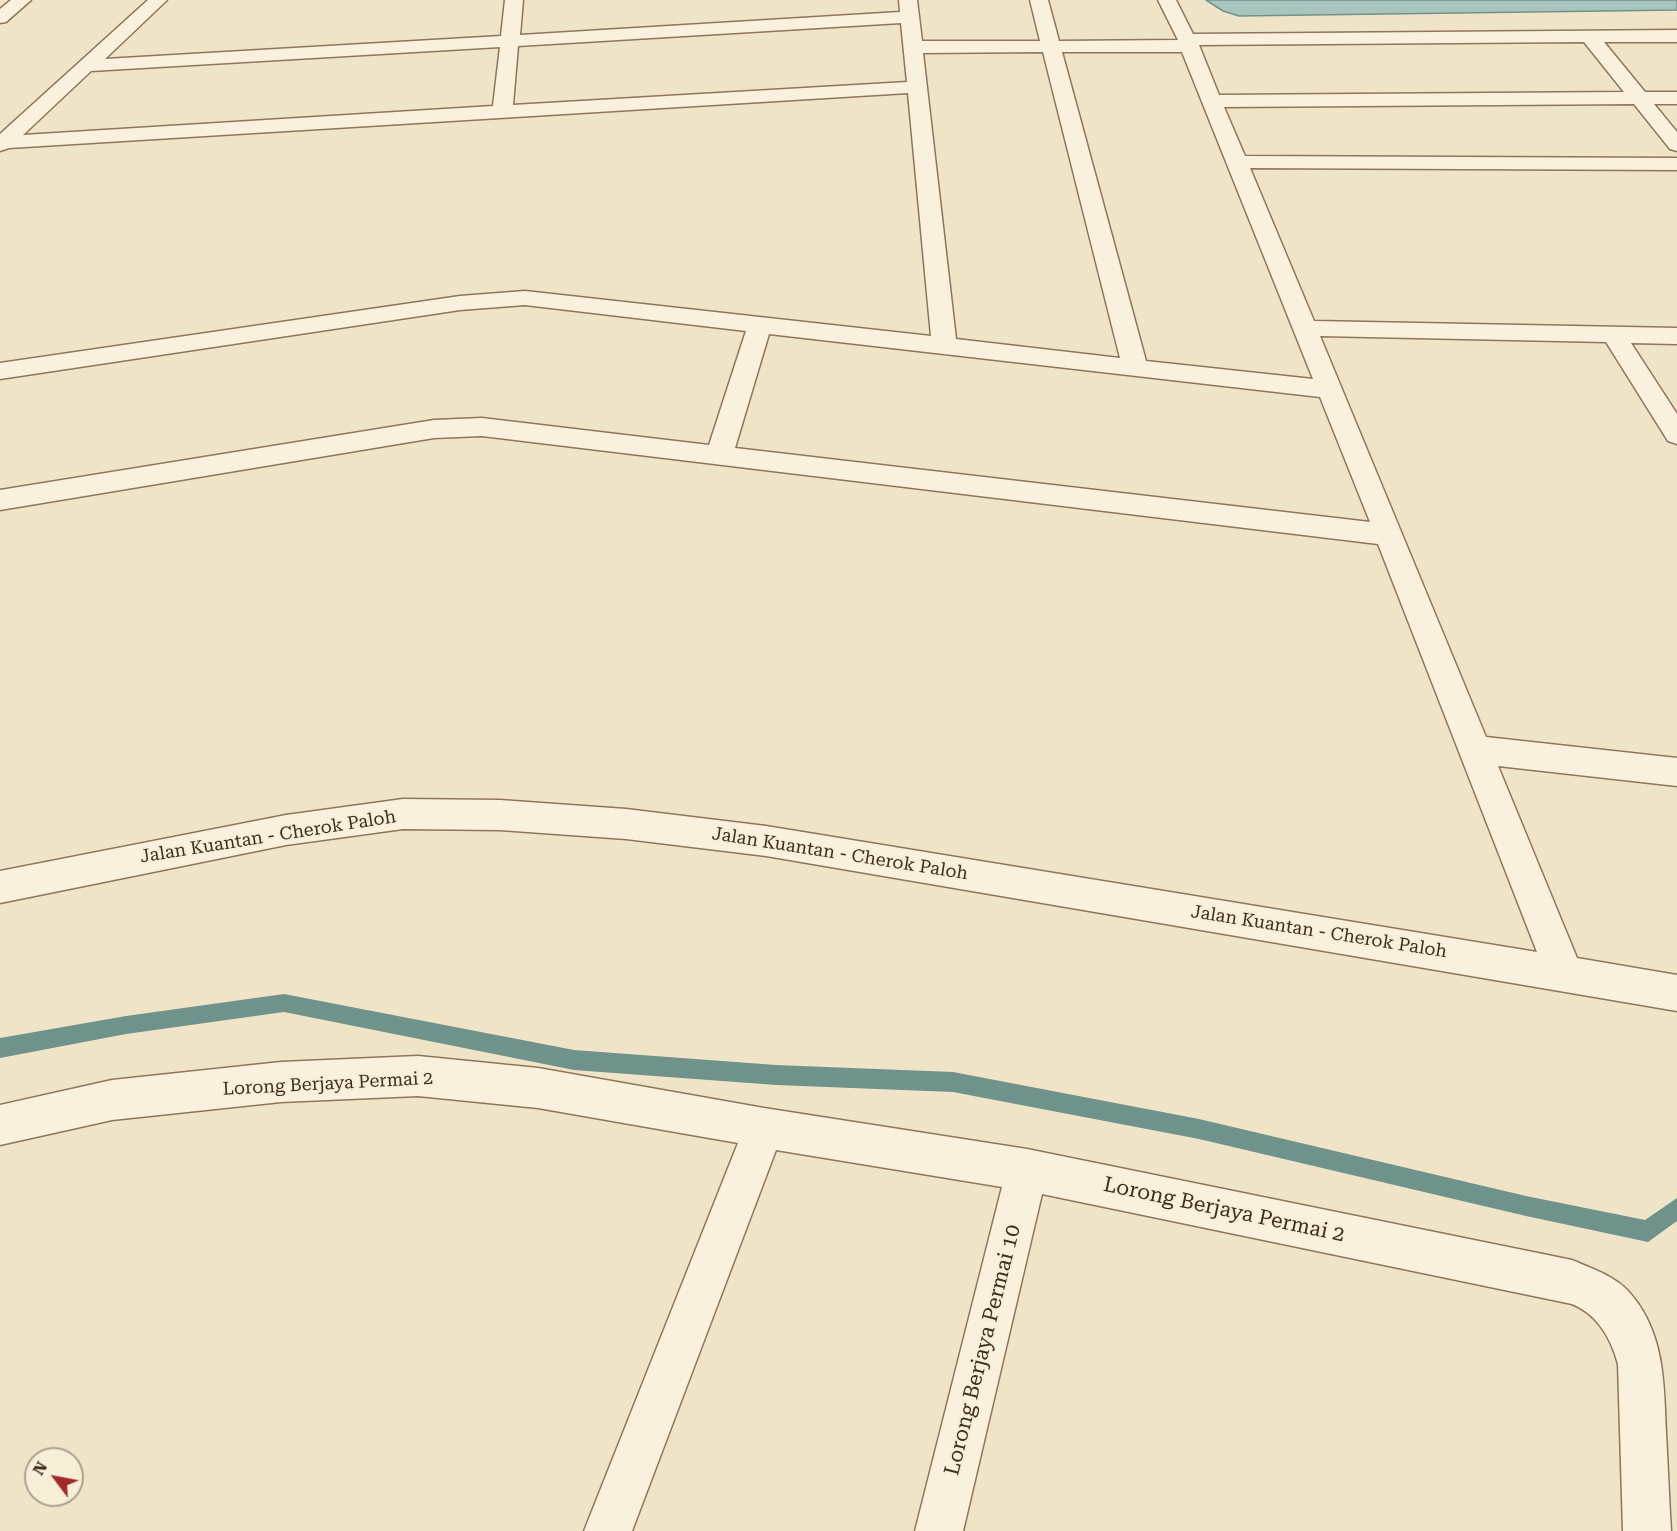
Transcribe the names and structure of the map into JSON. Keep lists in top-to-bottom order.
{
  "streets": {
    "street": ["Jalan Kuantan - Cherok Paloh", "Lorong Berjaya Permai 2", "Lorong Berjaya Permai 10"]
  },
  "crossings": [
    ["Lorong Berjaya Permai 2", "Lorong Berjaya Permai 10"]
  ],
  "north": "top left"
}
